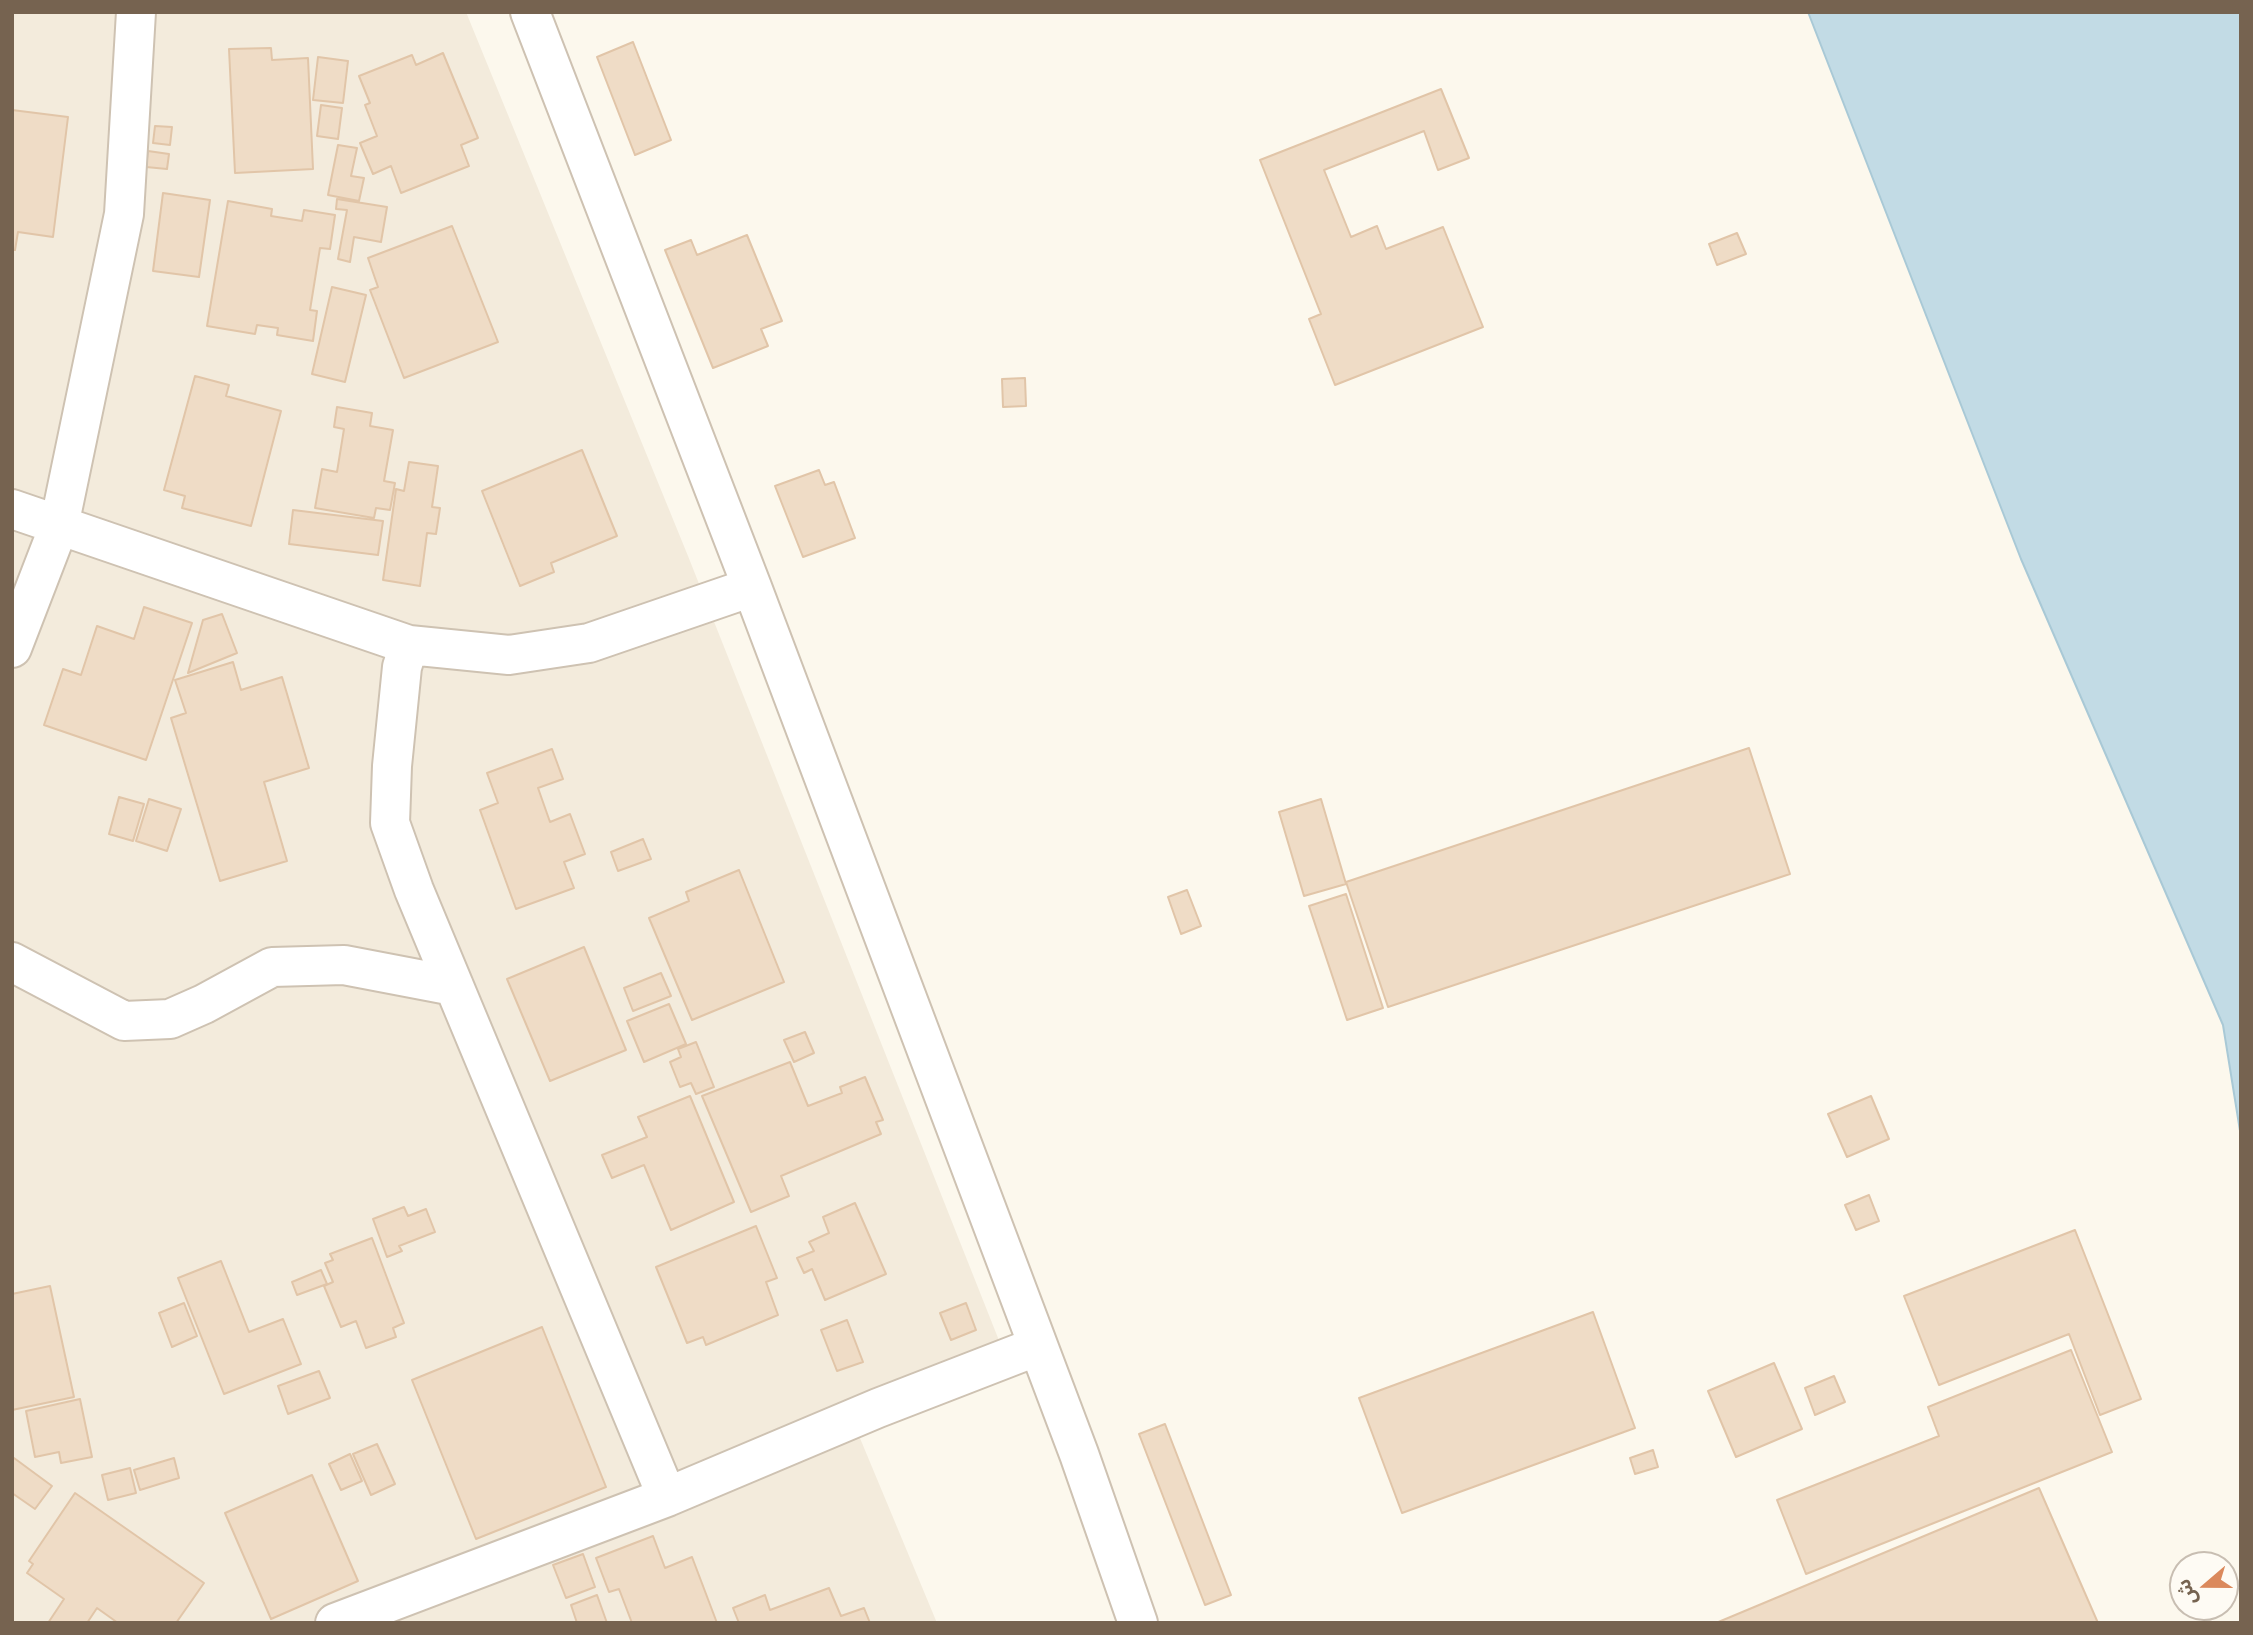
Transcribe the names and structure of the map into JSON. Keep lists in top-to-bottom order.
{
  "north": "left"
}
